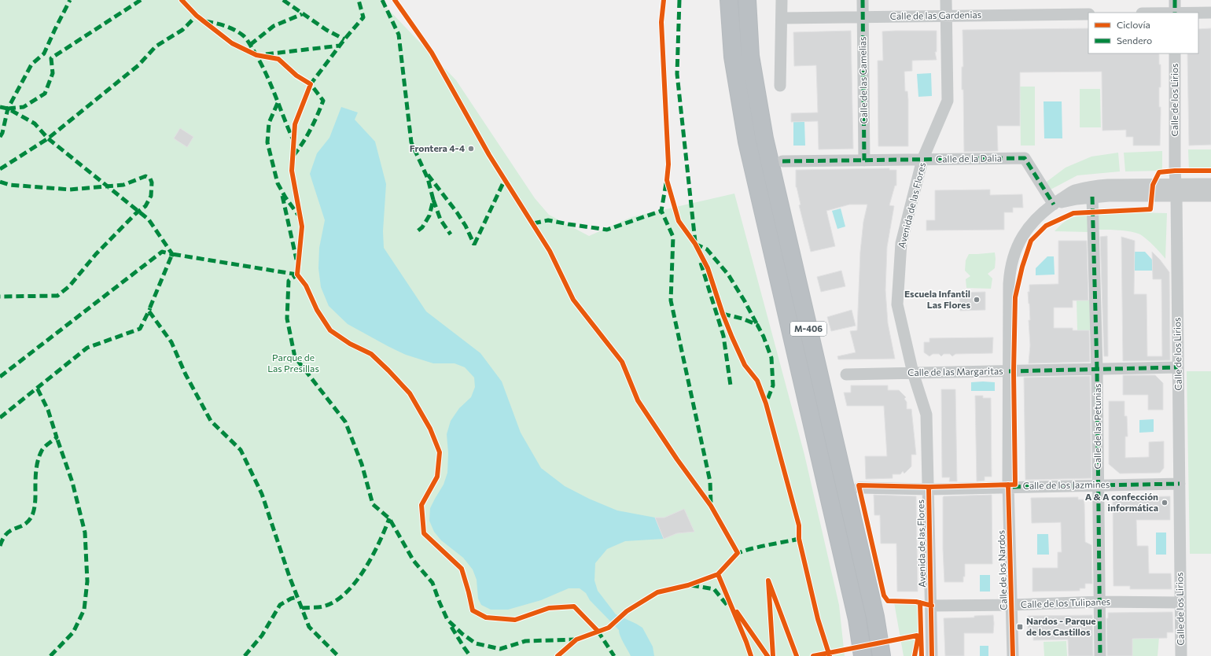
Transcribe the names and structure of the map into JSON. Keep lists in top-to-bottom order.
{
  "streets": {
    "highway": ["M-406"],
    "street": [
      "Calle de las Gardenias",
      "Calle de las Camelias",
      "Calle de los Lirios",
      "Calle de la Dalia",
      "Avenida de las Flores",
      "Calle de las Margaritas",
      "Calle de las Petunias",
      "Calle de los Jazmines",
      "Calle de los Nardos",
      "Calle de los Tulipanes"
    ]
  },
  "crossings": [
    ["Calle de las Gardenias", "Calle de las Camelias"],
    ["Calle de las Gardenias", "Avenida de las Flores"],
    ["Calle de las Camelias", "Calle de la Dalia"],
    ["Calle de los Lirios", "Calle de las Margaritas"],
    ["Calle de los Lirios", "Calle de los Jazmines"],
    ["Calle de los Lirios", "Calle de los Nardos"],
    ["Calle de los Lirios", "Calle de los Tulipanes"],
    ["Calle de la Dalia", "Avenida de las Flores"],
    ["Calle de la Dalia", "Calle de los Nardos"],
    ["Avenida de las Flores", "Calle de las Margaritas"],
    ["Avenida de las Flores", "Calle de los Jazmines"],
    ["Avenida de las Flores", "Calle de los Tulipanes"],
    ["Calle de las Margaritas", "Calle de las Petunias"],
    ["Calle de las Margaritas", "Calle de los Nardos"],
    ["Calle de las Petunias", "Calle de los Jazmines"],
    ["Calle de las Petunias", "Calle de los Nardos"],
    ["Calle de las Petunias", "Calle de los Tulipanes"],
    ["Calle de los Jazmines", "Calle de los Nardos"],
    ["Calle de los Nardos", "Calle de los Tulipanes"]
  ],
  "parks": ["Parque de Las Presillas"],
  "places": {
    "other": ["Frontera 4-4", "Escuela Infantil Las Flores", "A & A confección informática"],
    "transit": ["Nardos - Parque de los Castillos"]
  },
  "legend": ["Ciclovía", "Sendero"]
}
